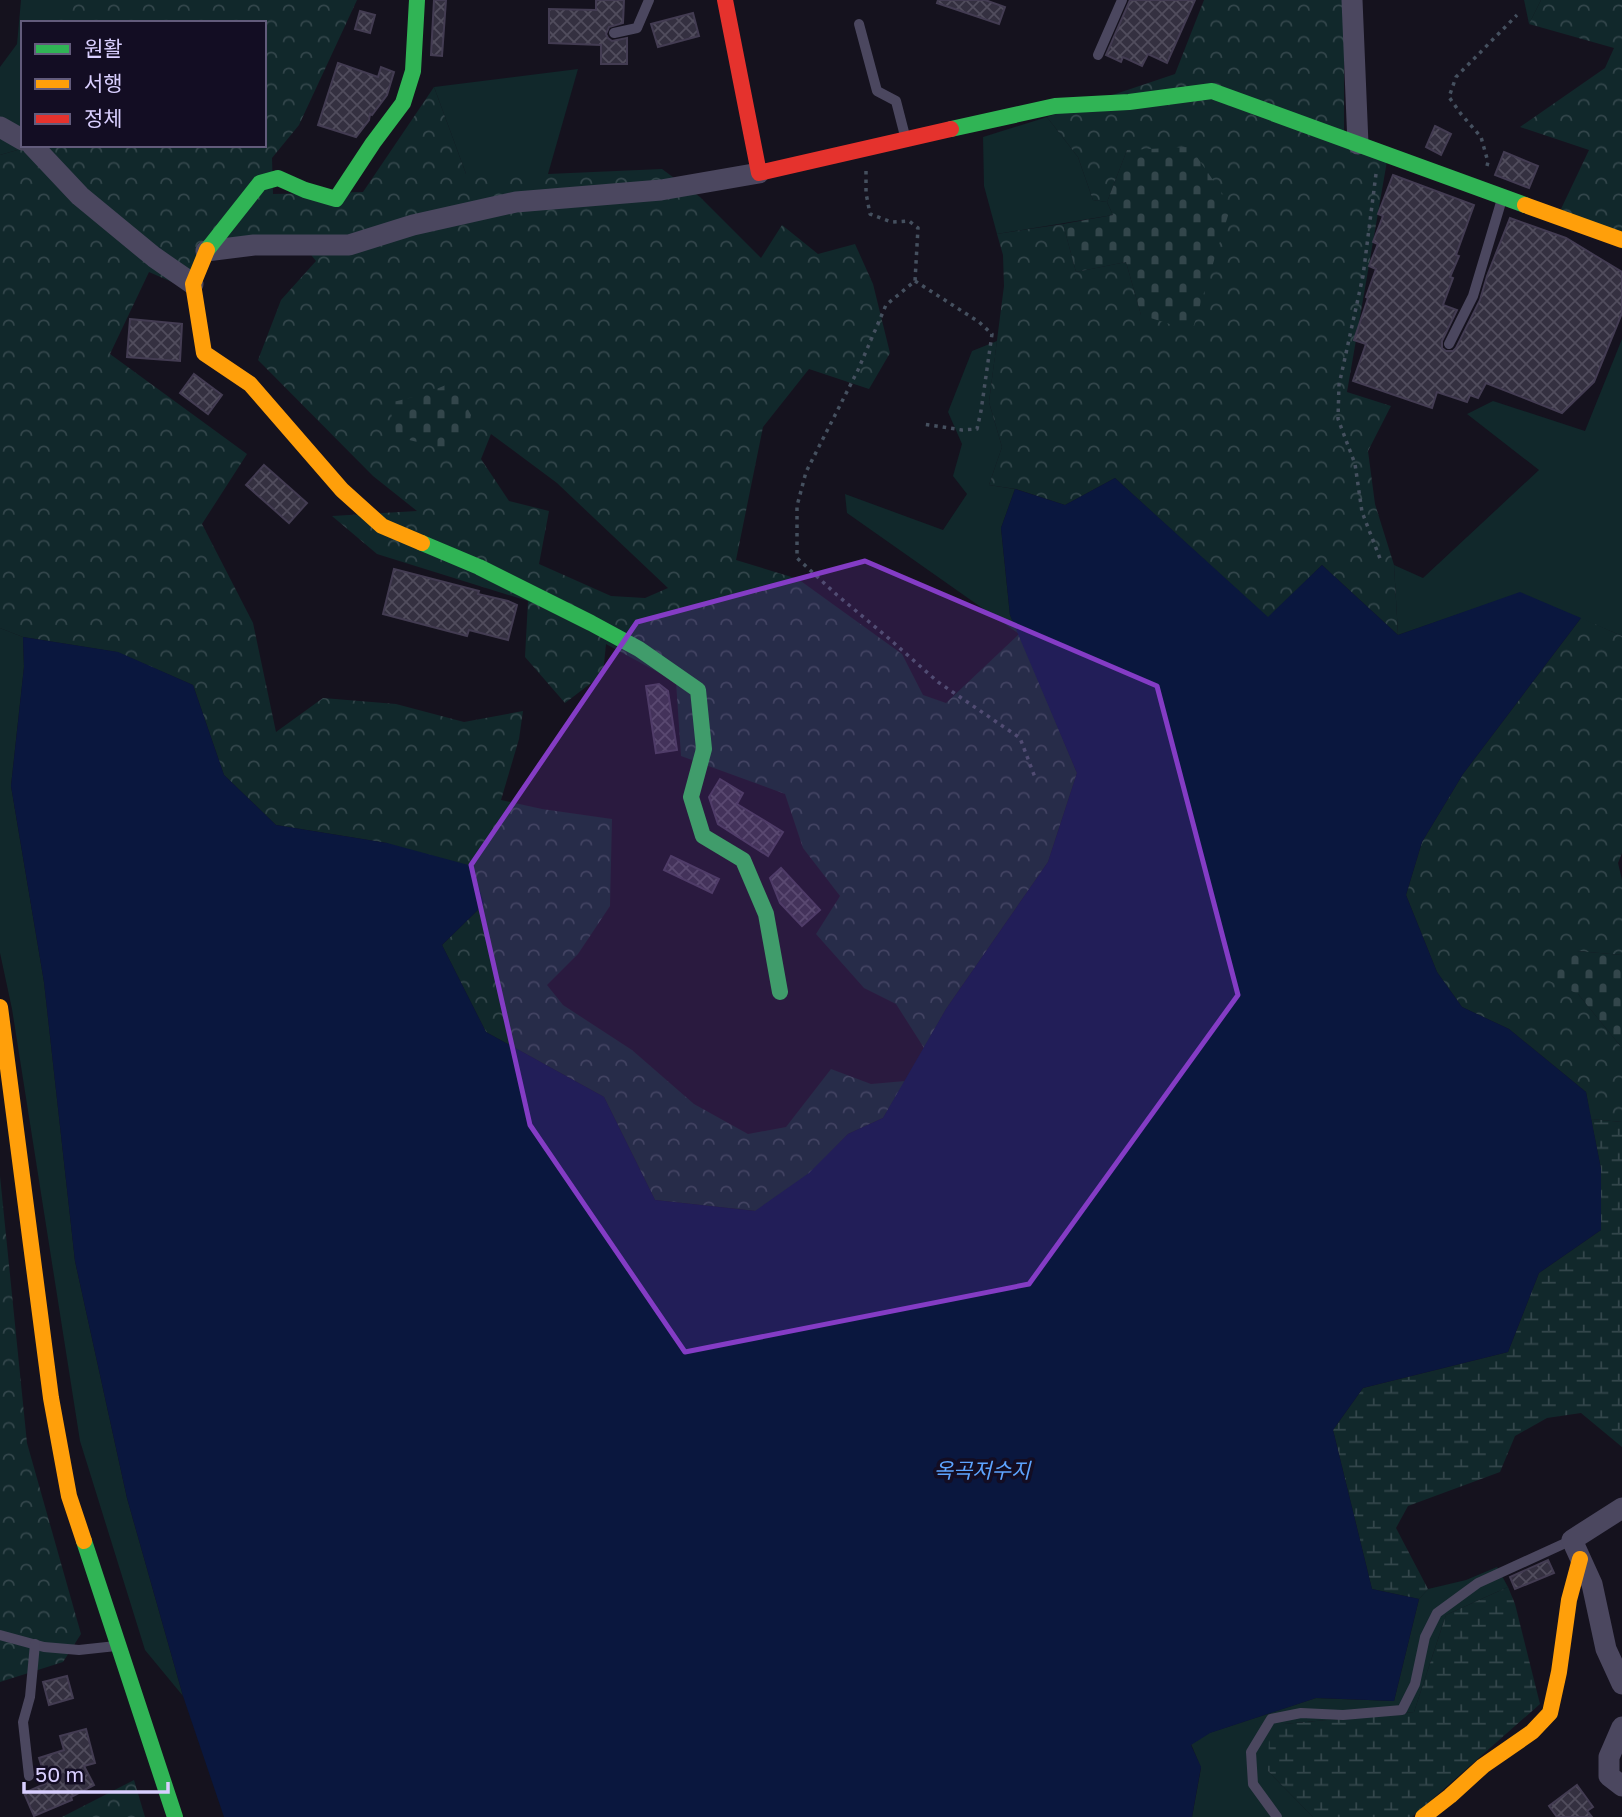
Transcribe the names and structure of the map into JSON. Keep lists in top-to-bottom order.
{
  "water": ["옥곡저수지"],
  "legend": ["원활", "서행", "정체"],
  "scale_bar": "50 m"
}
